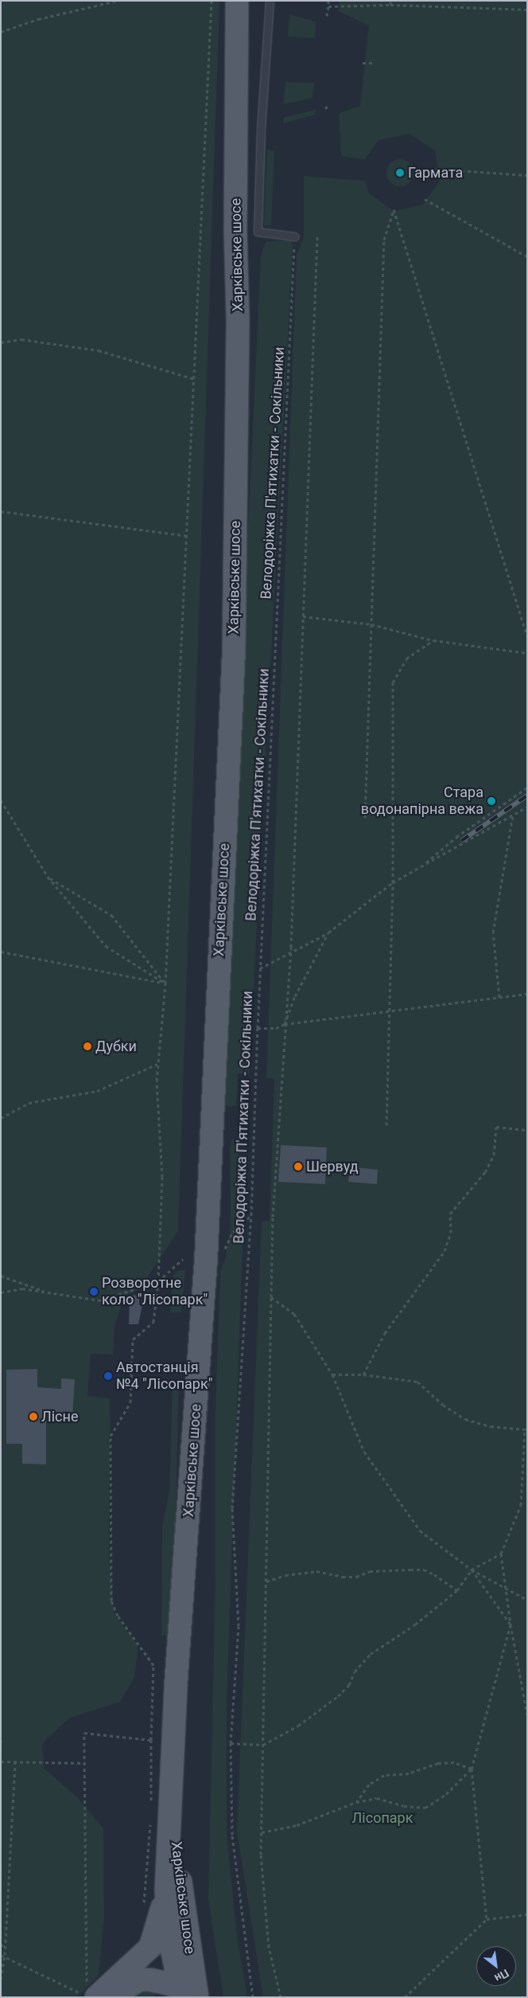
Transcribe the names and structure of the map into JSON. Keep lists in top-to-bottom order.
{
  "streets": {
    "main road": ["Харківське шосе"],
    "path": ["Велодоріжка П'ятихатки - Сокільники"]
  },
  "parks": ["Лісопарк"],
  "places": [
    "Гармата",
    "Стара водонапірна вежа",
    "Дубки",
    "Шервуд",
    "Розворотне коло \"Лісопарк\"",
    "Автостанція №4 \"Лісопарк\"",
    "Лісне"
  ],
  "north": "bottom right"
}
